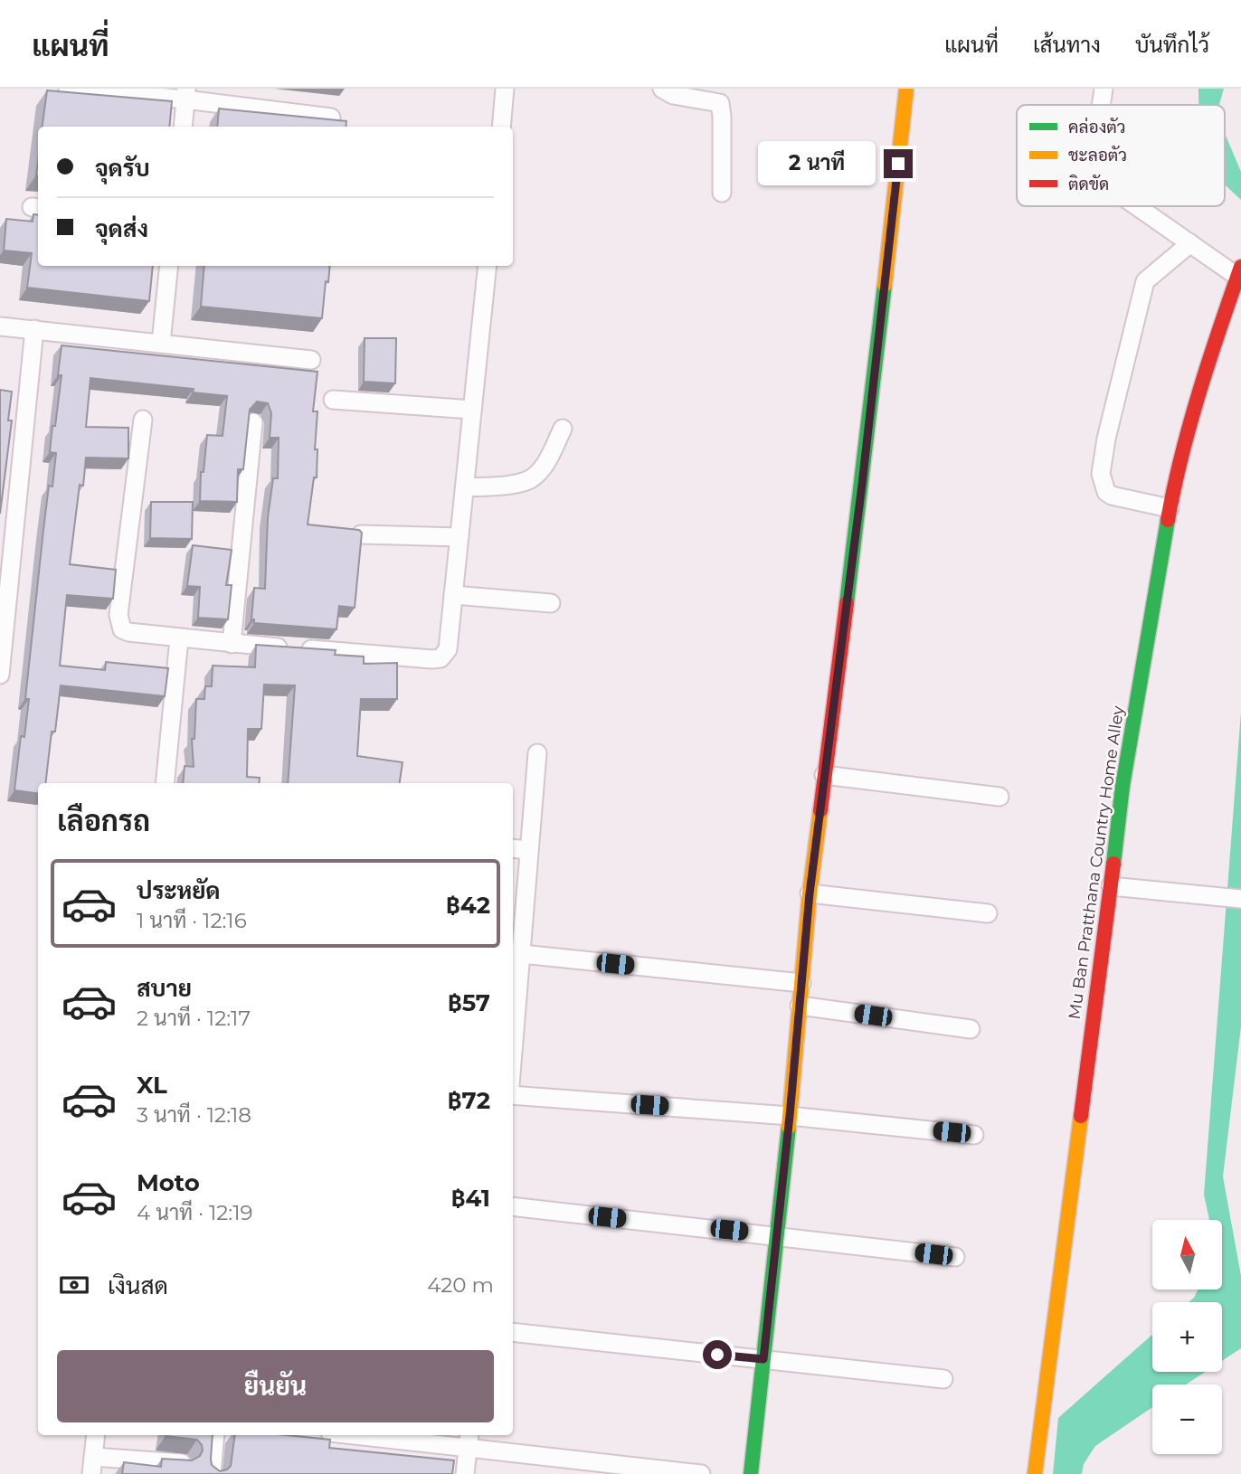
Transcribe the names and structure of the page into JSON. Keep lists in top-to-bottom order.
{
  "streets": {
    "street": ["Mu Ban Pratthana Country Home Alley"]
  },
  "legend": ["คล่องตัว", "ชะลอตัว", "ติดขัด"],
  "north": "top",
  "page": {
    "header": "แผนที่",
    "nav": ["แผนที่", "เส้นทาง", "บันทึกไว้"],
    "banner": ["จุดรับ", "จุดส่ง"],
    "bubble": "2 นาที",
    "heading": "เลือกรถ",
    "list": [
      {
        "name": "ประหยัด",
        "note": "1 นาที · 12:16",
        "value": "฿42"
      },
      {
        "name": "สบาย",
        "note": "2 นาที · 12:17",
        "value": "฿57"
      },
      {
        "name": "XL",
        "note": "3 นาที · 12:18",
        "value": "฿72"
      },
      {
        "name": "Moto",
        "note": "4 นาที · 12:19",
        "value": "฿41"
      }
    ],
    "map_buttons": ["+", "−"],
    "pay": ["เงินสด", "420 m"],
    "buttons": "ยืนยัน"
  }
}
